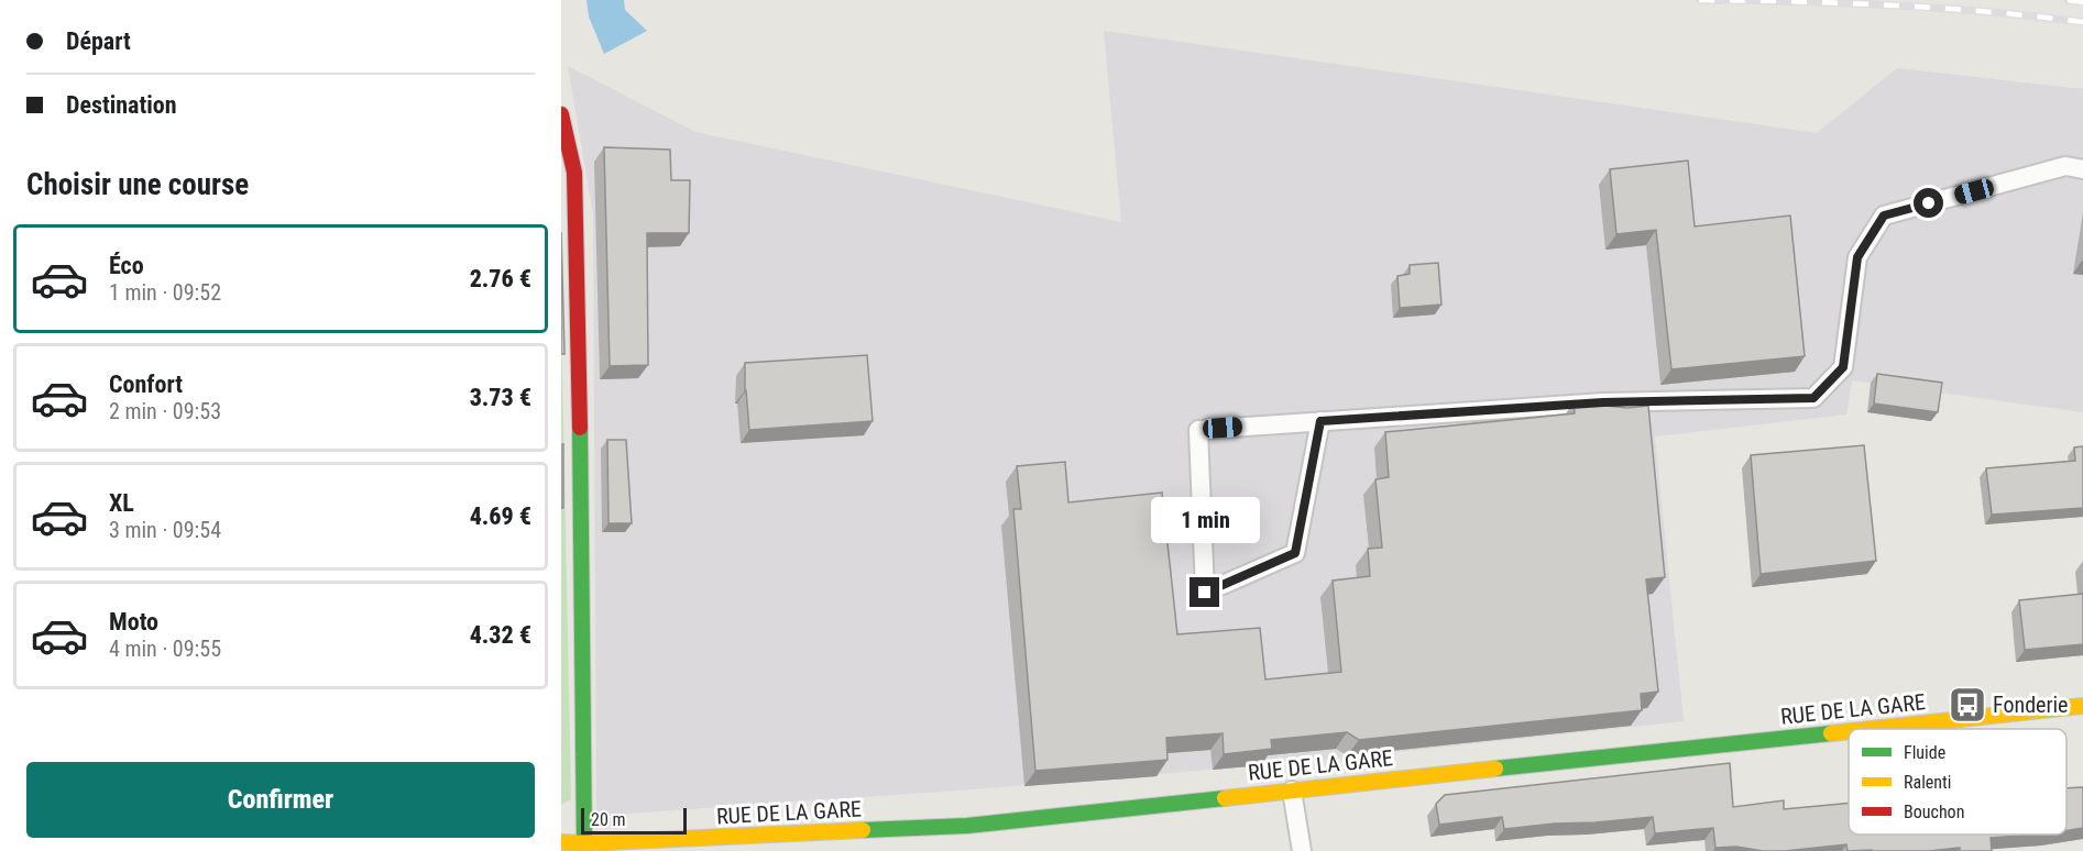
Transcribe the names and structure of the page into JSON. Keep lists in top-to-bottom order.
{
  "streets": {
    "main road": ["RUE DE LA GARE"]
  },
  "places": {
    "bus stop": ["Fonderie"]
  },
  "legend": ["Fluide", "Ralenti", "Bouchon"],
  "scale_bar": "20 m",
  "page": {
    "banner": ["Départ", "Destination"],
    "heading": "Choisir une course",
    "list": [
      {
        "name": "Éco",
        "note": "1 min · 09:52",
        "value": "2.76 €"
      },
      {
        "name": "Confort",
        "note": "2 min · 09:53",
        "value": "3.73 €"
      },
      {
        "name": "XL",
        "note": "3 min · 09:54",
        "value": "4.69 €"
      },
      {
        "name": "Moto",
        "note": "4 min · 09:55",
        "value": "4.32 €"
      }
    ],
    "bubble": "1 min",
    "buttons": "Confirmer",
    "scale": "20 m"
  }
}
